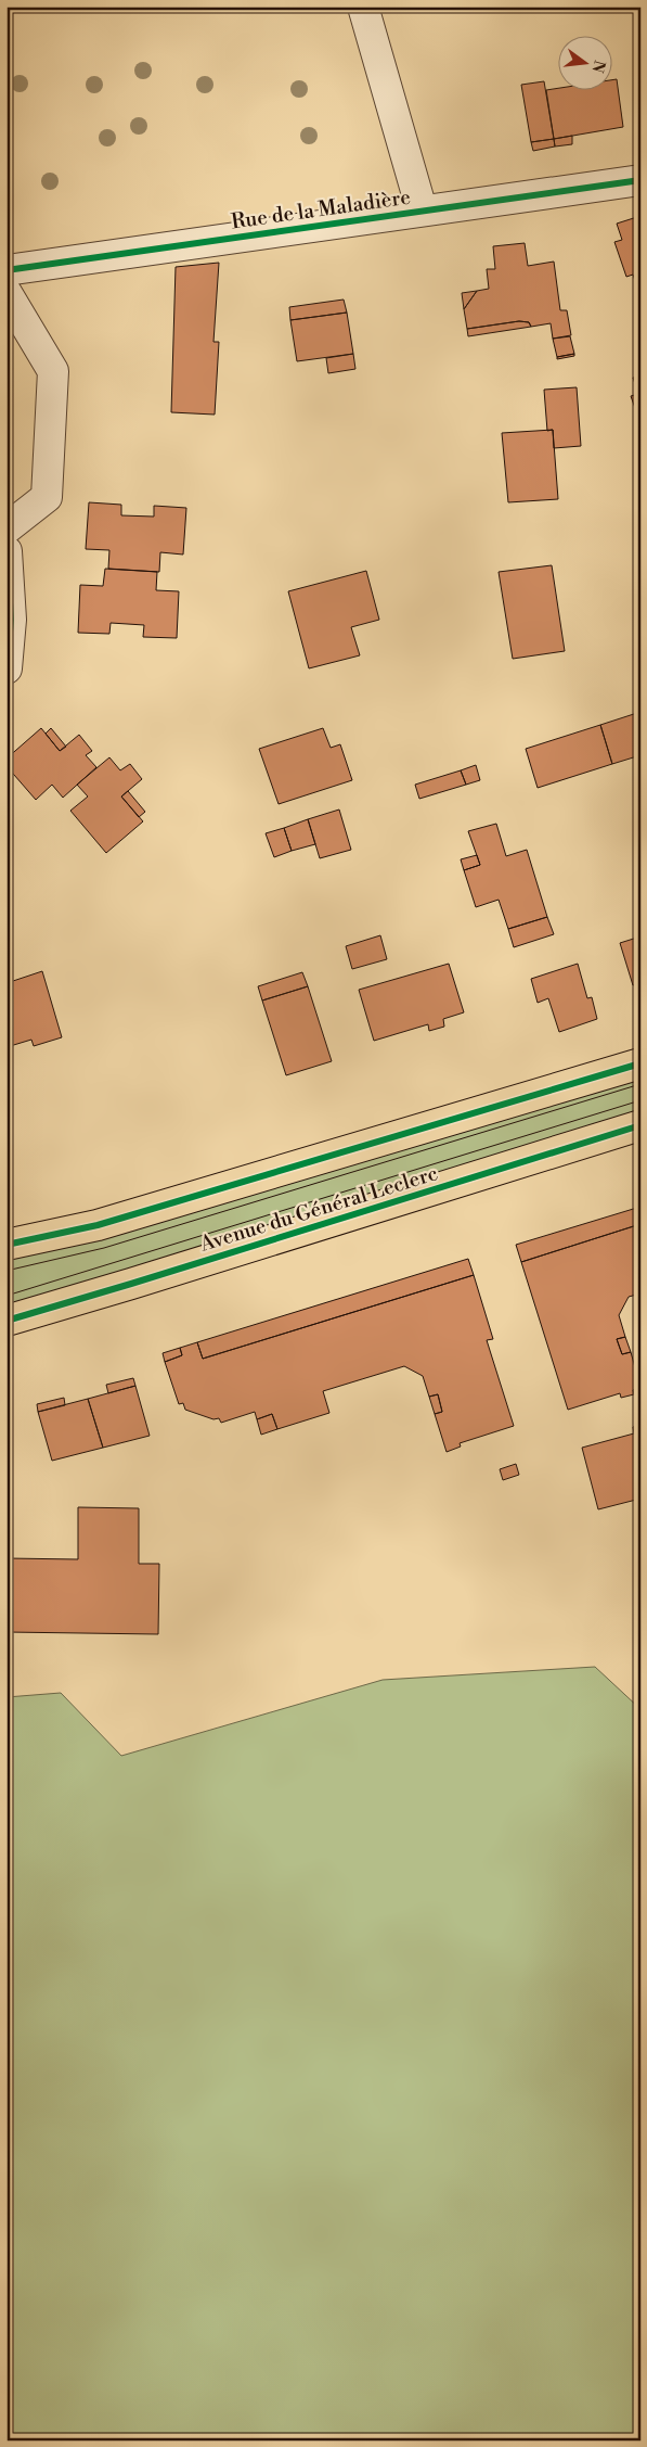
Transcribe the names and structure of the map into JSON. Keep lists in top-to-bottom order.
{
  "streets": {
    "main road": ["Avenue du Général Leclerc"],
    "street": ["Rue de la Maladière"]
  },
  "north": "right"
}
